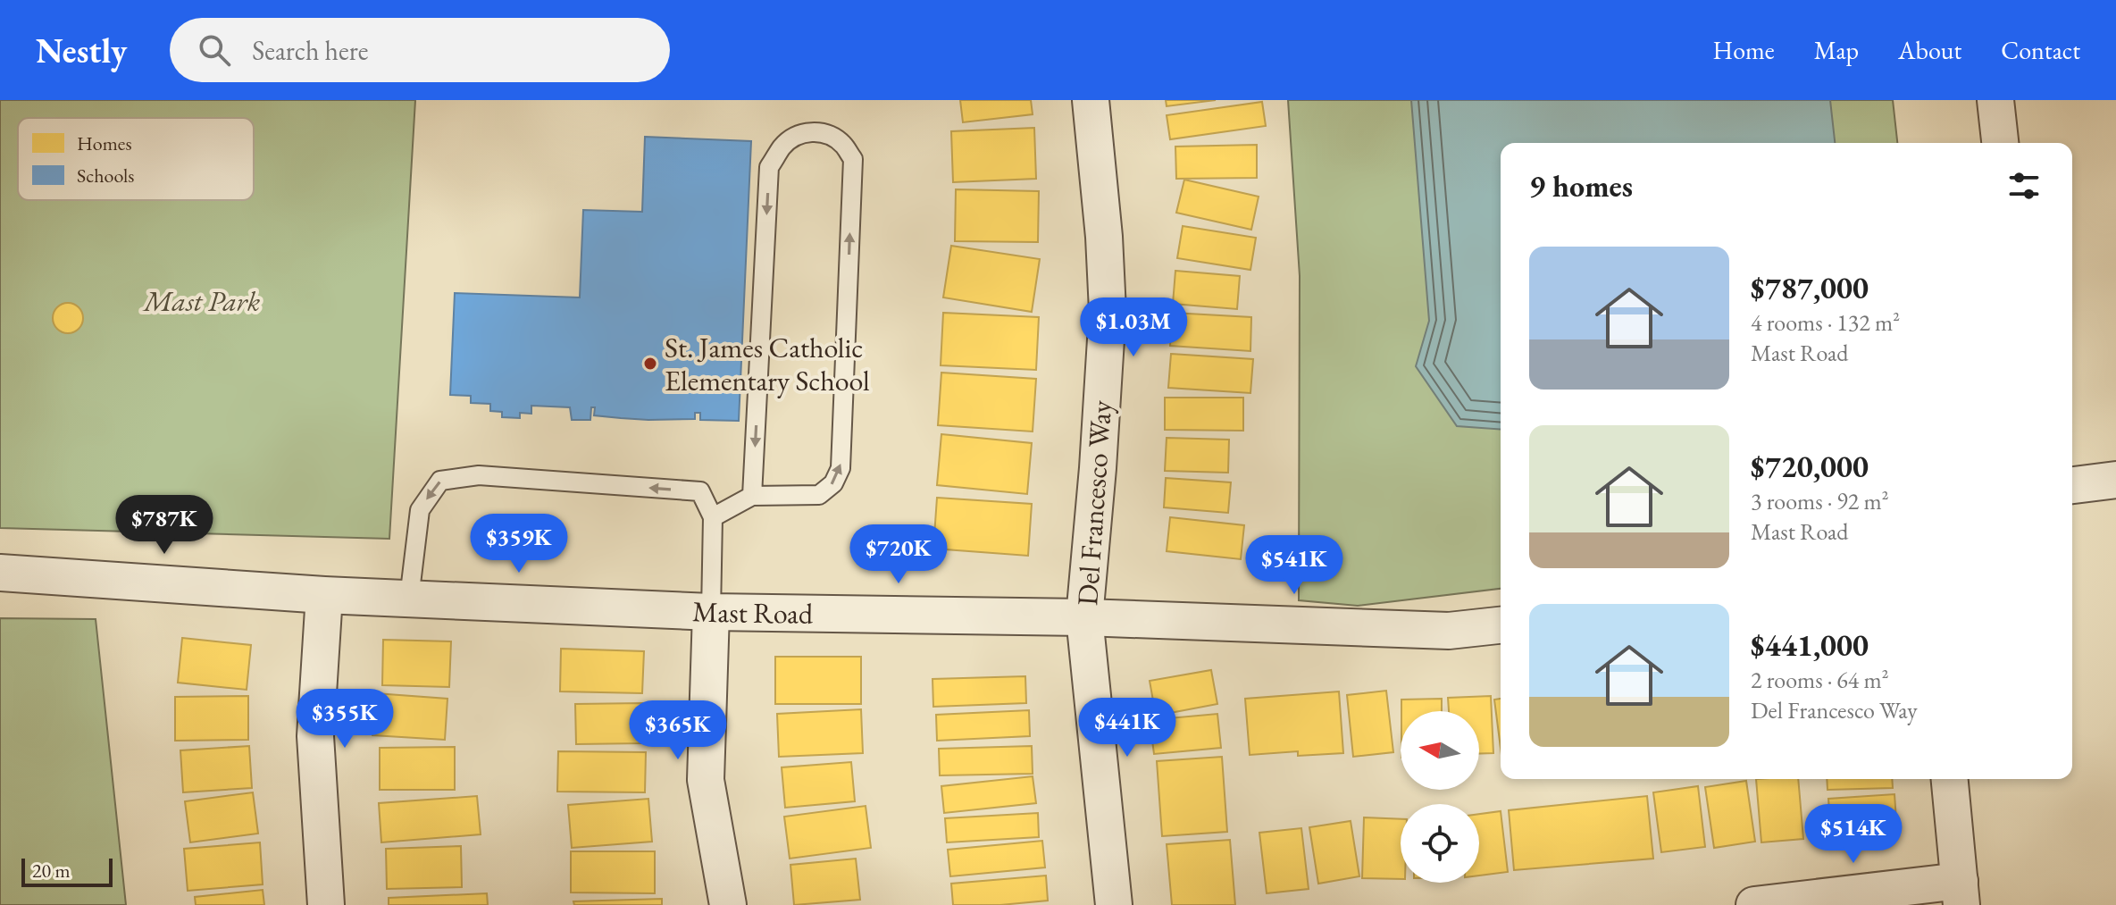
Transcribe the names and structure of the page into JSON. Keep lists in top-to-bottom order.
{
  "streets": {
    "street": ["Del Francesco Way", "Mast Road"]
  },
  "crossings": [
    ["Del Francesco Way", "Mast Road"]
  ],
  "parks": ["Mast Park"],
  "places": ["St. James Catholic Elementary School"],
  "legend": ["Homes", "Schools"],
  "scale_bar": "20 m",
  "north": "left",
  "page": {
    "header": "Nestly",
    "search": "Search here",
    "nav": [
      "Home",
      "Map",
      "About",
      "Contact"
    ],
    "heading": "9 homes",
    "list": [
      {
        "name": "$787,000",
        "note": "4 rooms · 132 m² · Mast Road"
      },
      {
        "name": "$720,000",
        "note": "3 rooms · 92 m² · Mast Road"
      },
      {
        "name": "$441,000",
        "note": "2 rooms · 64 m² · Del Francesco Way"
      }
    ],
    "price": [
      "$1.03M",
      "$787K",
      "$359K",
      "$720K",
      "$541K",
      "$355K",
      "$441K",
      "$365K",
      "$514K"
    ],
    "scale": "20 m"
  }
}
